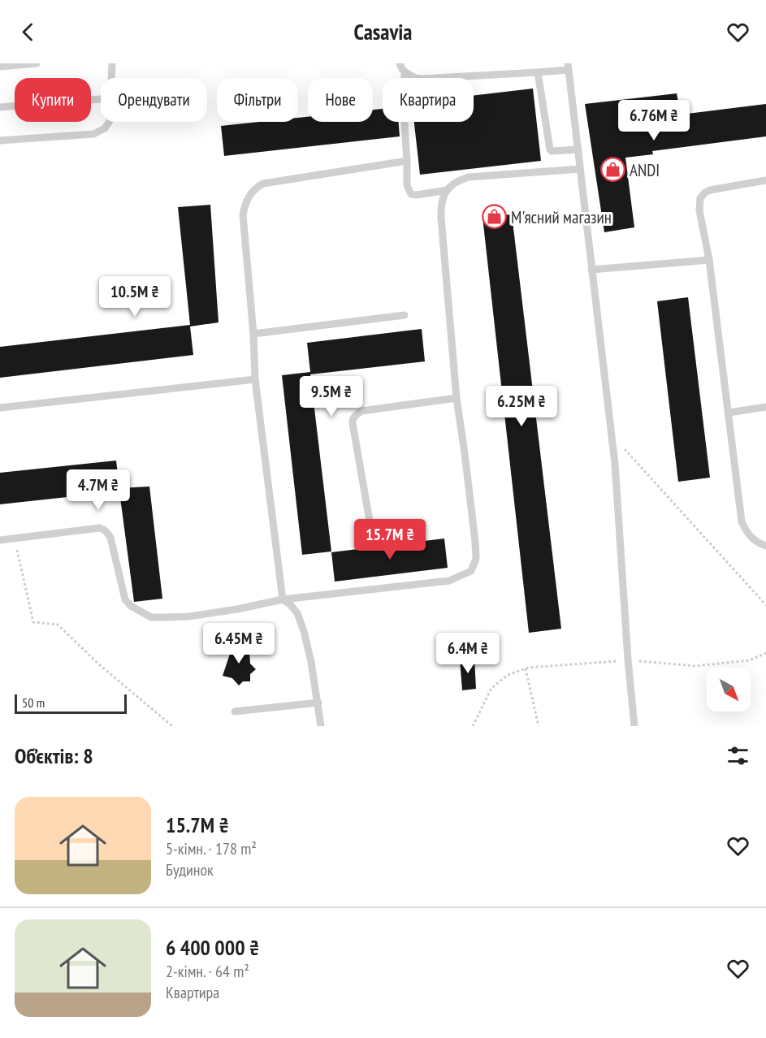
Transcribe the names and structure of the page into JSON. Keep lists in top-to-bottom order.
{
  "places": {
    "shop": ["ANDI", "М'ясний магазин"]
  },
  "scale_bar": "50 m",
  "north": "bottom right",
  "page": {
    "header": "Casavia",
    "chip": [
      "Купити",
      "Орендувати",
      "Фільтри",
      "Нове",
      "Квартира"
    ],
    "price": [
      "6.76M ₴",
      "10.5M ₴",
      "9.5M ₴",
      "6.25M ₴",
      "4.7M ₴",
      "15.7M ₴",
      "6.45M ₴",
      "6.4M ₴"
    ],
    "scale": "50 m",
    "heading": "Об’єктів: 8",
    "list": [
      {
        "name": "15.7M ₴",
        "note": "5-кімн. · 178 m² · Будинок"
      },
      {
        "name": "6 400 000 ₴",
        "note": "2-кімн. · 64 m² · Квартира"
      }
    ]
  }
}
